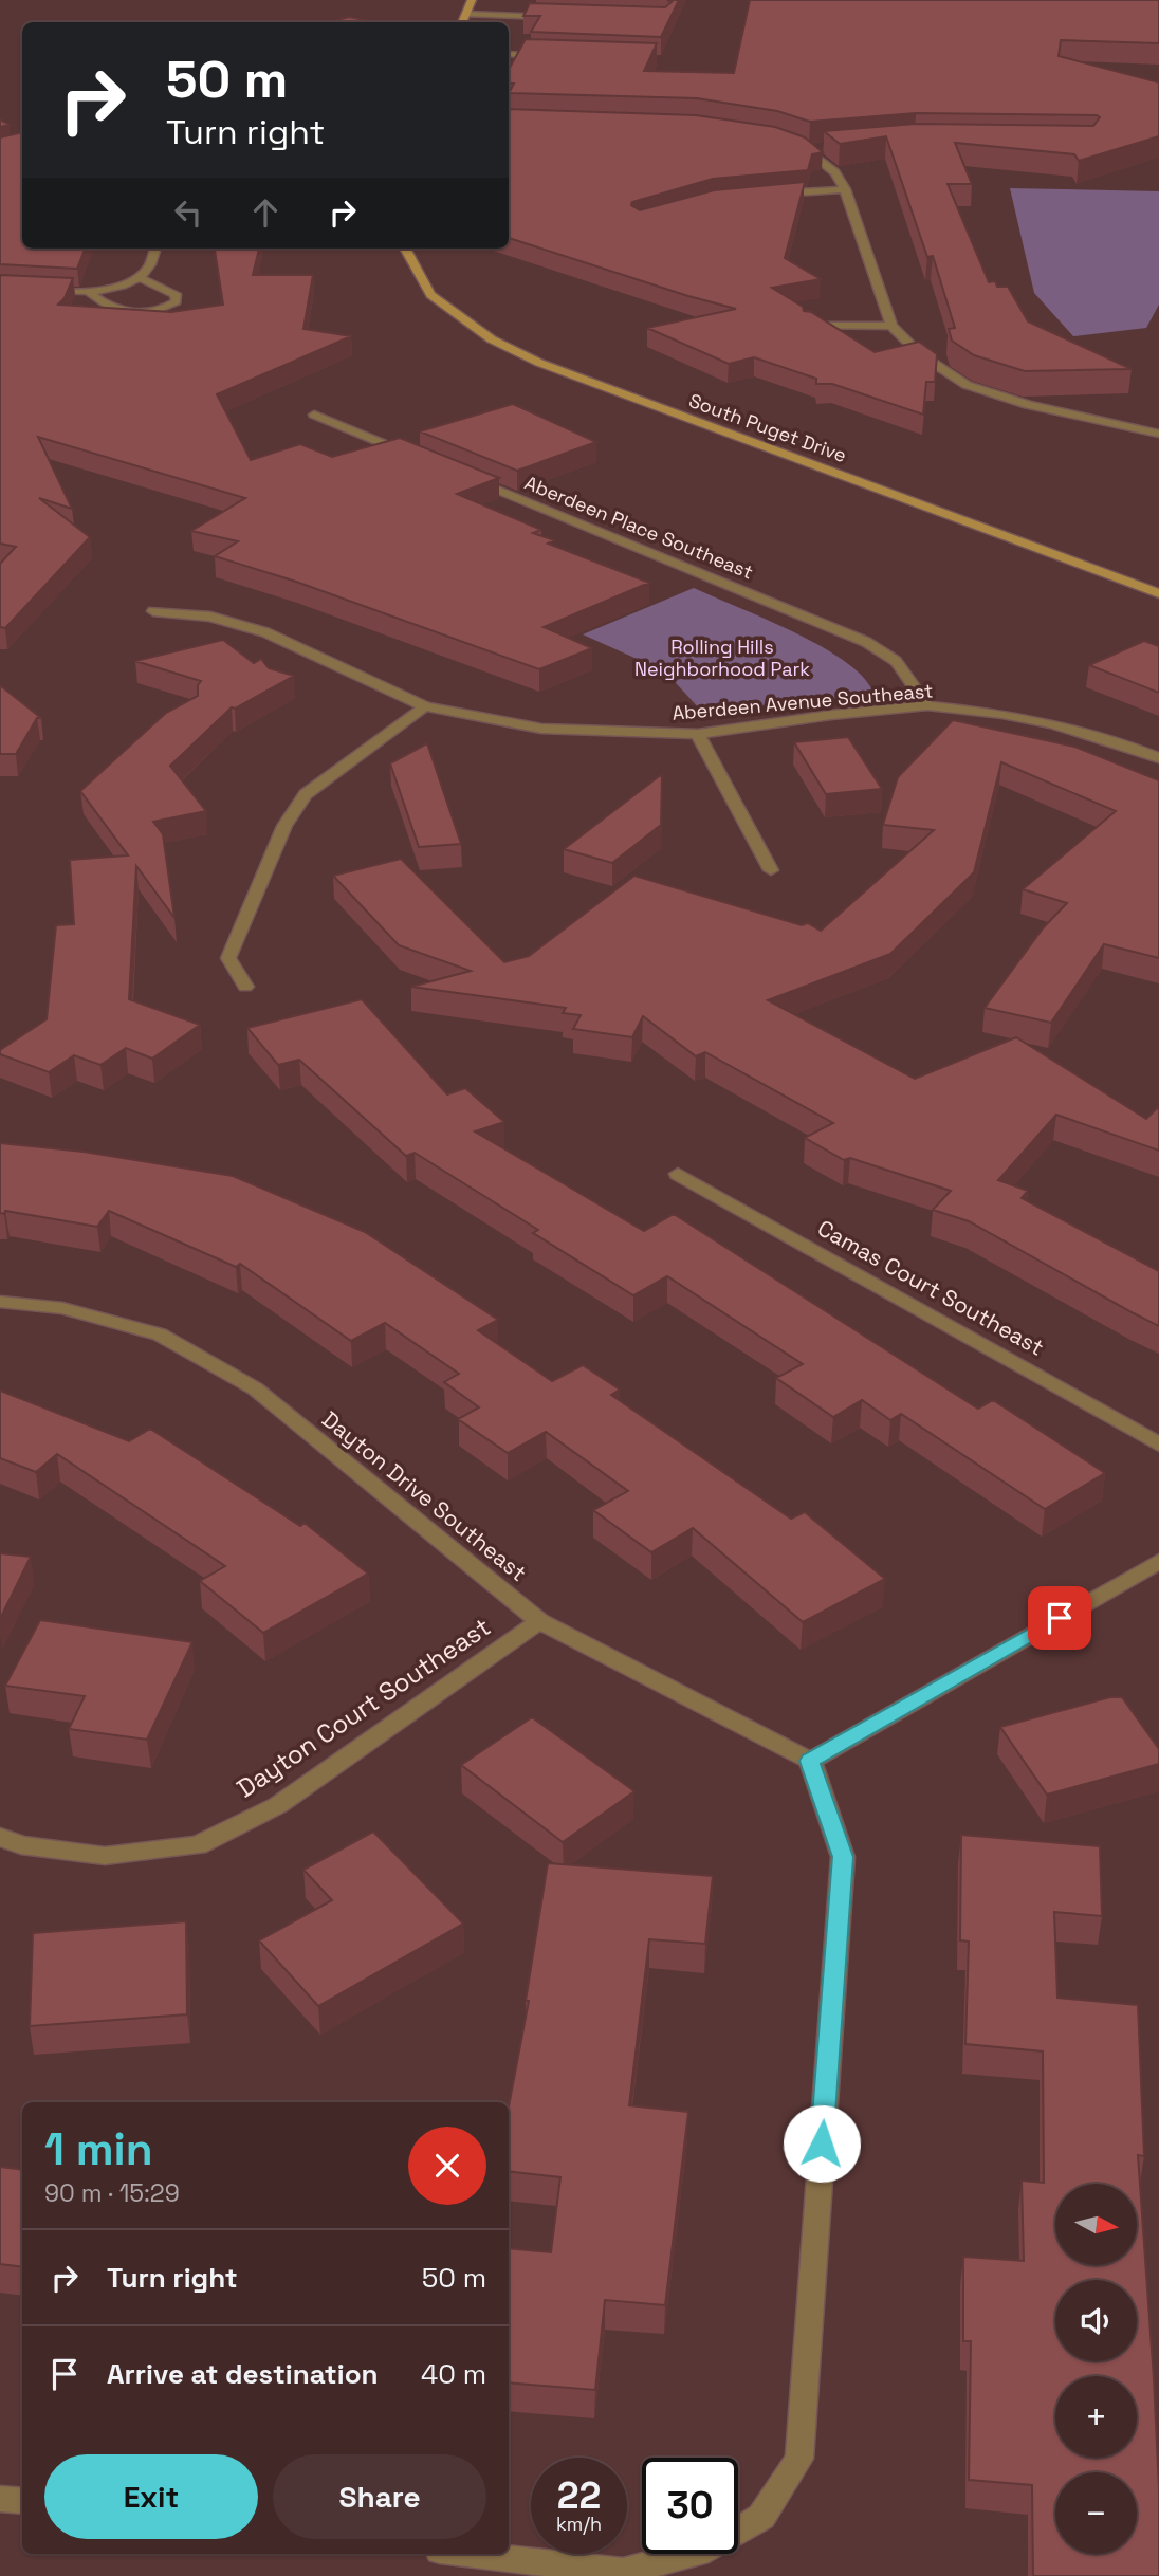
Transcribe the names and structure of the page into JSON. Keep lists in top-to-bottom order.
{
  "streets": {
    "street": [
      "South Puget Drive",
      "Aberdeen Place Southeast",
      "Aberdeen Avenue Southeast",
      "Camas Court Southeast",
      "Dayton Drive Southeast",
      "Dayton Court Southeast"
    ]
  },
  "crossings": [
    ["Aberdeen Place Southeast", "Aberdeen Avenue Southeast"],
    ["Dayton Drive Southeast", "Dayton Court Southeast"]
  ],
  "parks": ["Rolling Hills Neighborhood Park"],
  "north": "right",
  "page": {
    "turn": ["50 m", "Turn right"],
    "heading": ["1 min", "90 m · 15:29"],
    "map_buttons": ["+", "−"],
    "list": [
      {
        "name": "Turn right",
        "value": "50 m"
      },
      {
        "name": "Arrive at destination",
        "value": "40 m"
      }
    ],
    "buttons": ["Exit", "Share"],
    "speed": "22 km/h",
    "limit": "30"
  }
}
